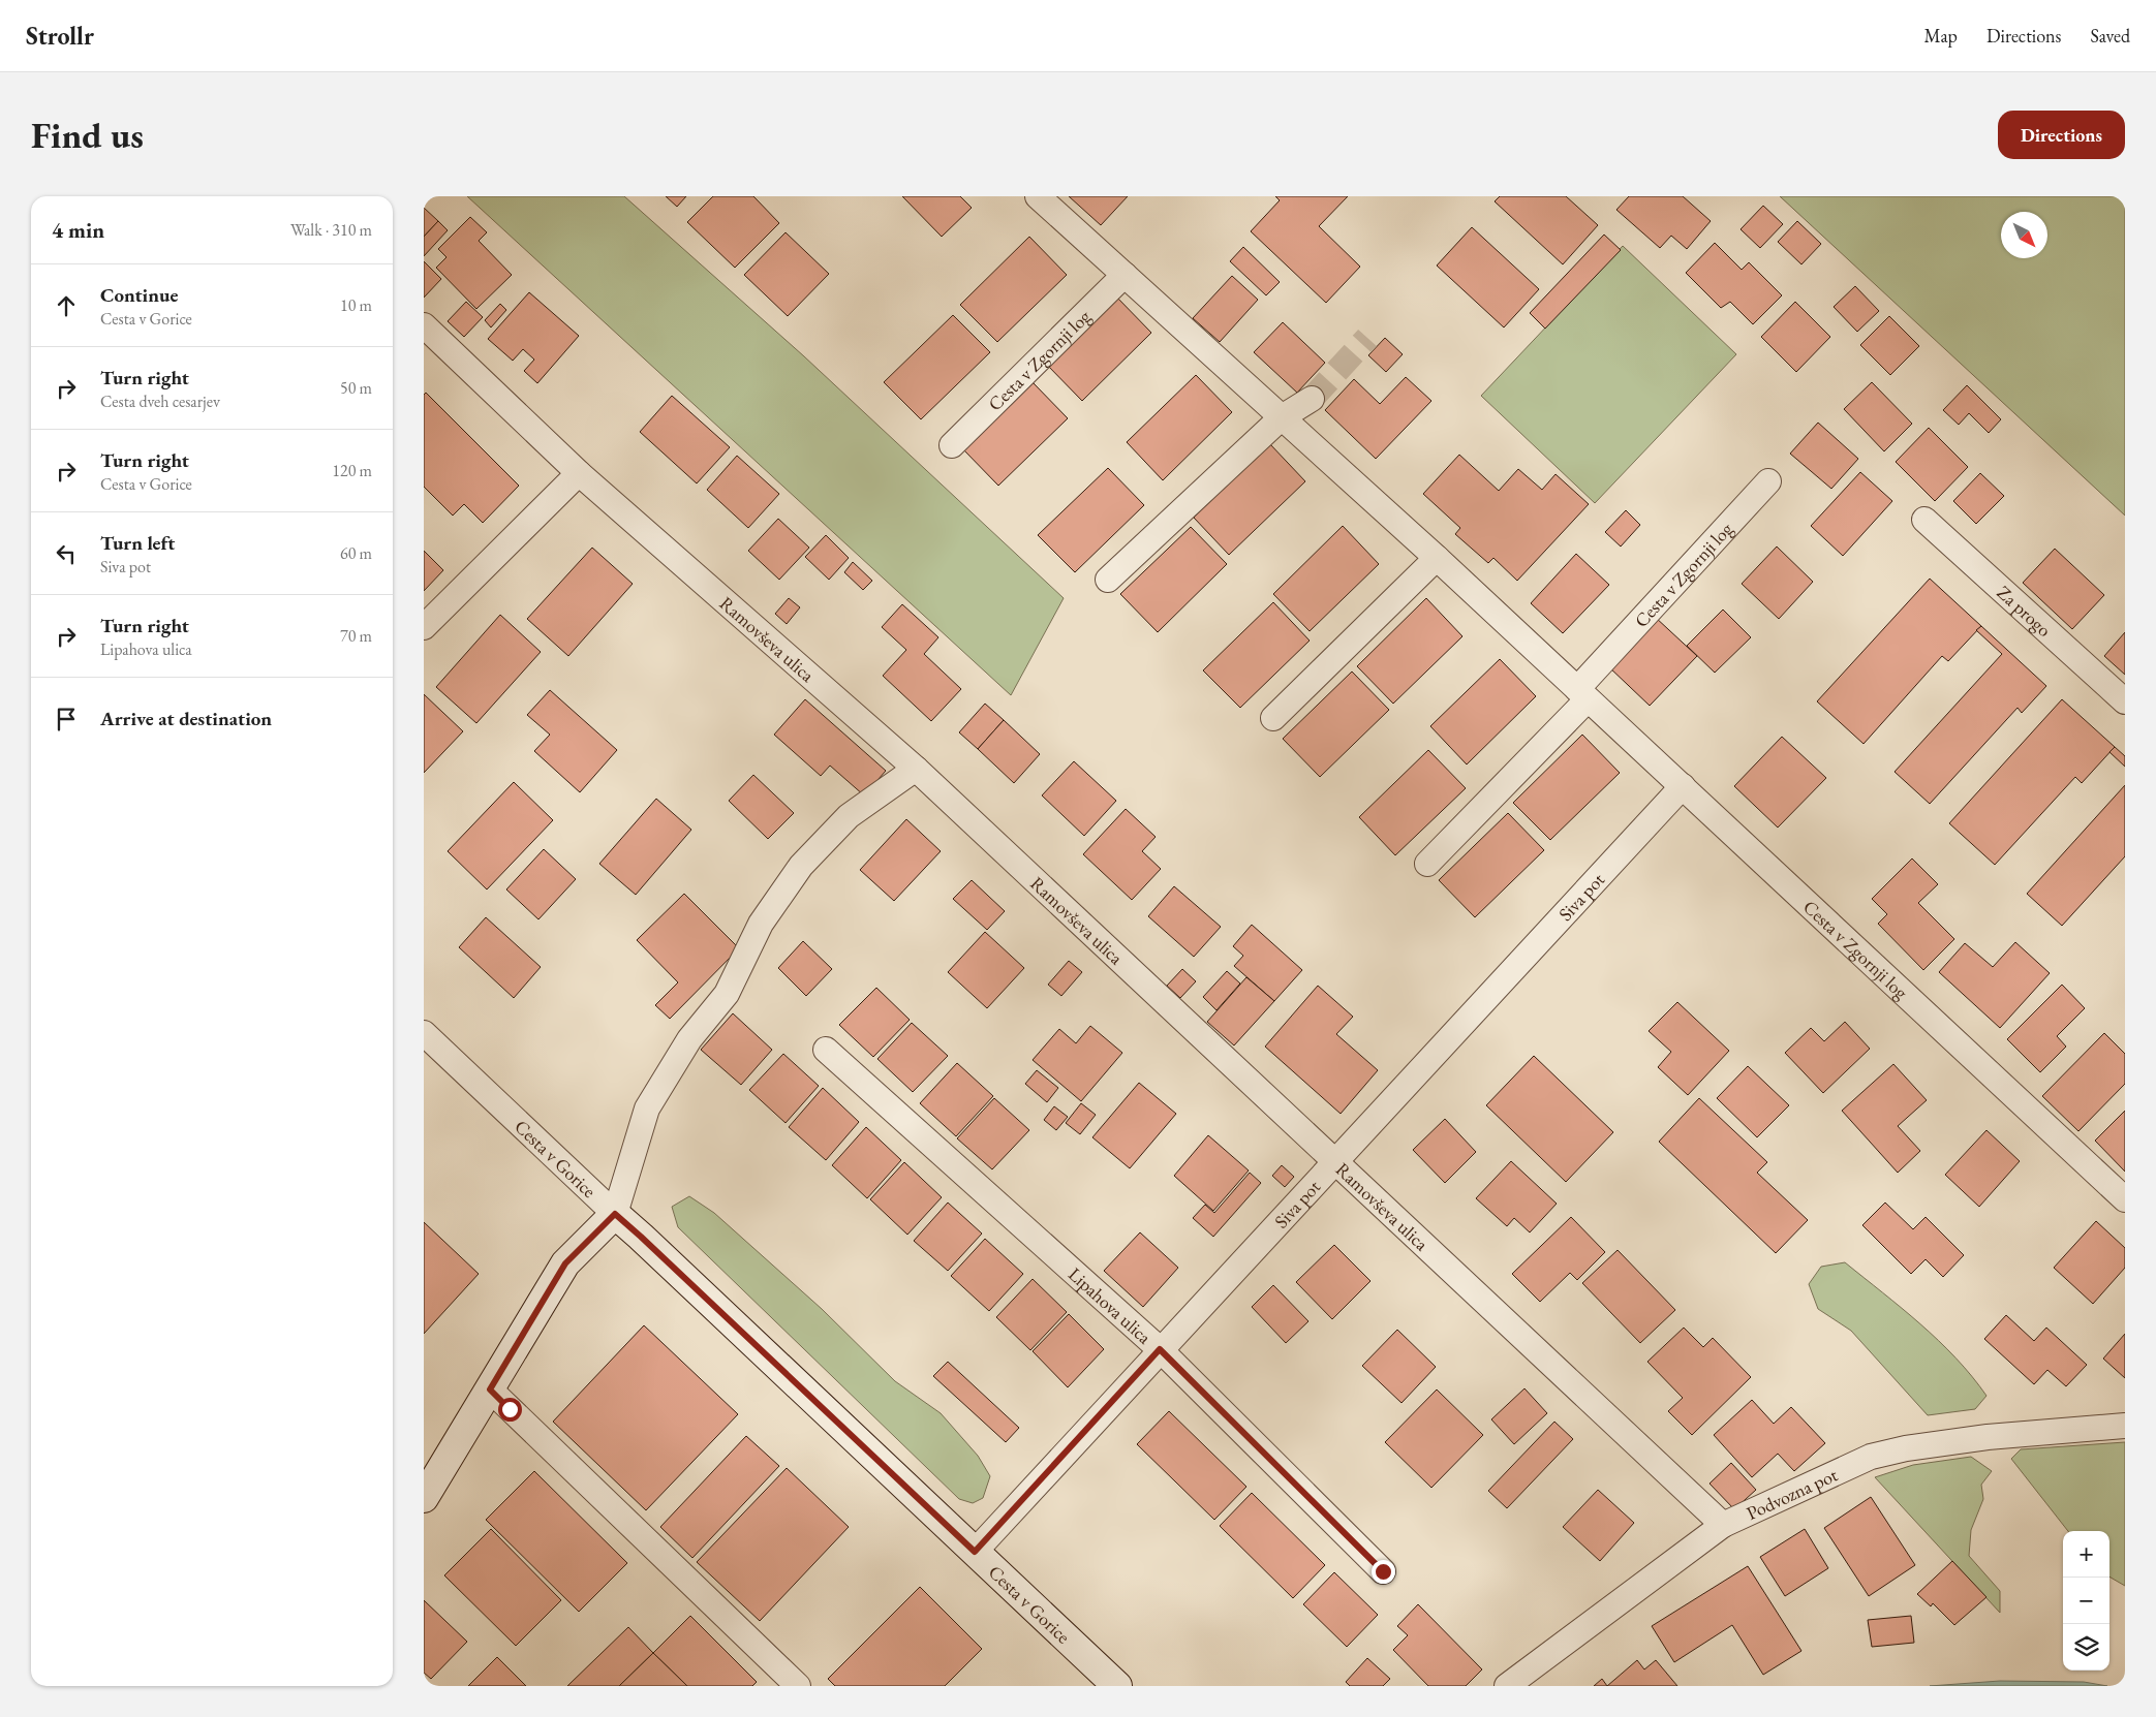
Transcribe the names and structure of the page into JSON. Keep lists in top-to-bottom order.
{
  "streets": {
    "street": [
      "Cesta v Zgornji log",
      "Za progo",
      "Ramovševa ulica",
      "Siva pot",
      "Cesta v Gorice",
      "Lipahova ulica",
      "Podvozna pot"
    ]
  },
  "crossings": [
    ["Cesta v Zgornji log", "Siva pot"],
    ["Ramovševa ulica", "Siva pot"],
    ["Ramovševa ulica", "Podvozna pot"],
    ["Siva pot", "Cesta v Gorice"],
    ["Siva pot", "Lipahova ulica"]
  ],
  "north": "bottom right",
  "page": {
    "header": "Strollr",
    "nav": ["Map", "Directions", "Saved"],
    "buttons": "Directions",
    "title": "Find us",
    "heading": ["4 min", "Walk · 310 m"],
    "list": [
      ["Continue", "Cesta v Gorice", "10 m"],
      ["Turn right", "Cesta dveh cesarjev", "50 m"],
      ["Turn right", "Cesta v Gorice", "120 m"],
      ["Turn left", "Siva pot", "60 m"],
      ["Turn right", "Lipahova ulica", "70 m"],
      "Arrive at destination"
    ],
    "map_buttons": ["+", "−"]
  }
}
